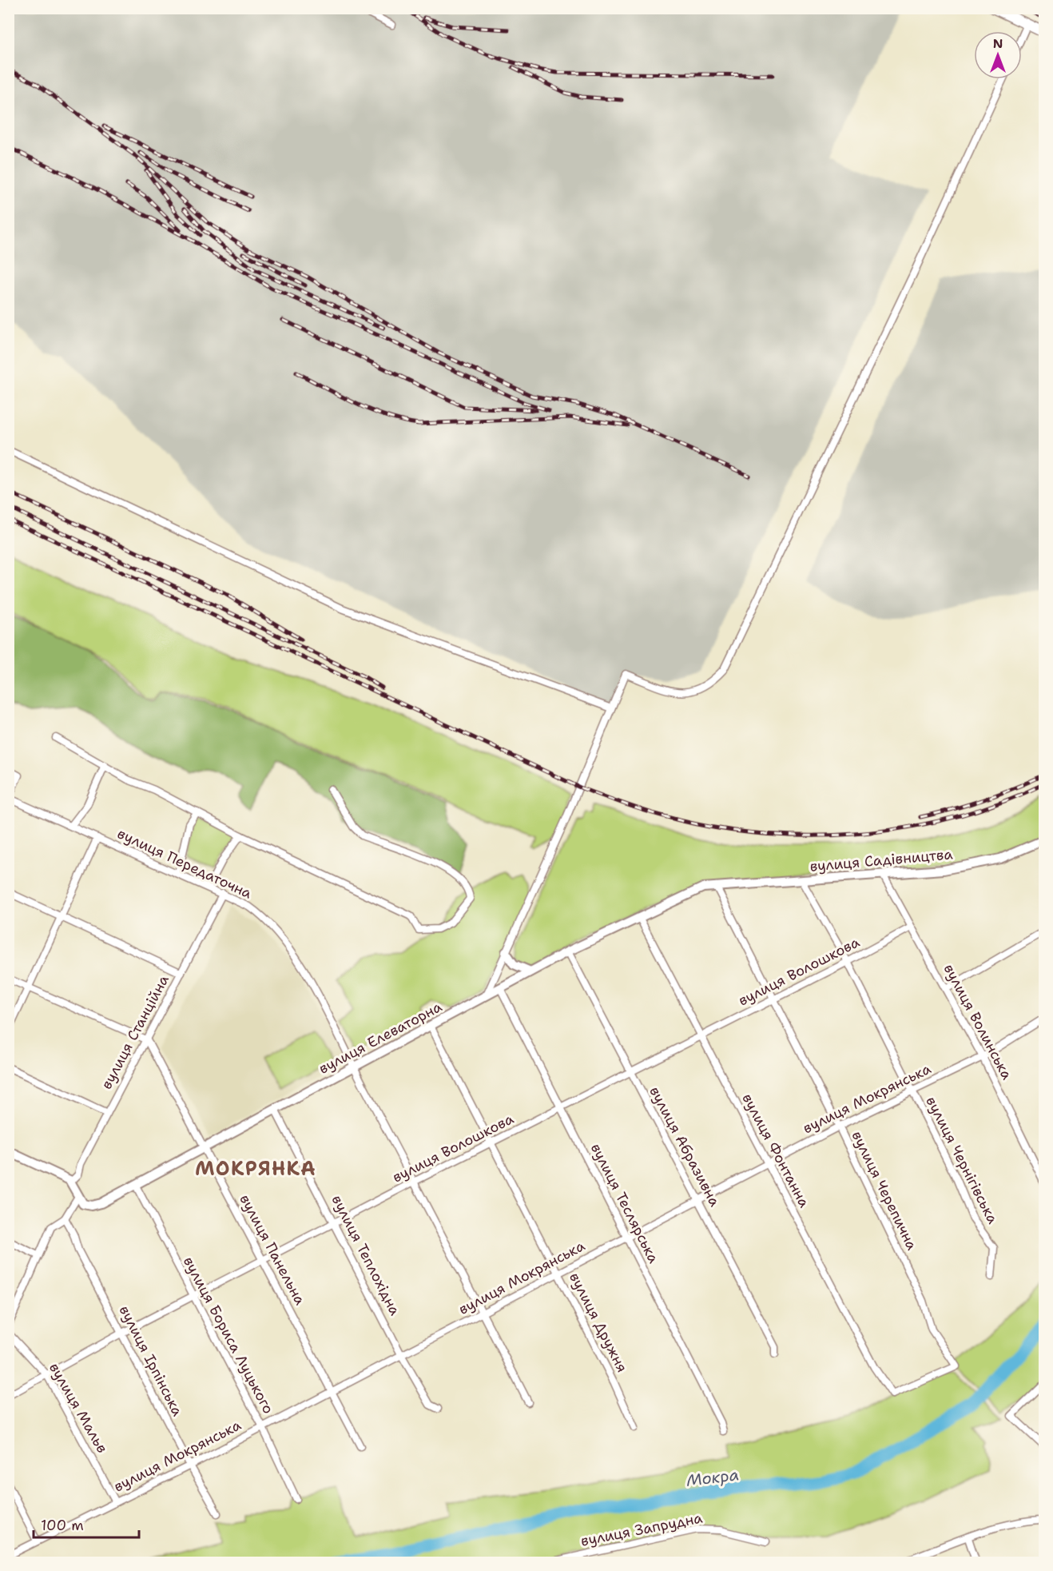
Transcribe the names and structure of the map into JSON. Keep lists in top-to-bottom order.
{
  "streets": {
    "street": [
      "вулиця Садівництва",
      "вулиця Передаточна",
      "вулиця Волошкова",
      "вулиця Волинська",
      "вулиця Станційна",
      "вулиця Елеваторна",
      "вулиця Мокрянська",
      "вулиця Абразивна",
      "вулиця Фонтанна",
      "вулиця Чернігівська",
      "вулиця Черепична",
      "вулиця Теслярська",
      "вулиця Панельна",
      "вулиця Теплохідна",
      "вулиця Дружня",
      "вулиця Бориса Луцького",
      "вулиця Ірпінська",
      "вулиця Мальв",
      "вулиця Запрудна"
    ]
  },
  "crossings": [
    ["вулиця Садівництва", "вулиця Волинська"],
    ["вулиця Садівництва", "вулиця Елеваторна"],
    ["вулиця Садівництва", "вулиця Чернігівська"],
    ["вулиця Садівництва", "вулиця Черепична"],
    ["вулиця Передаточна", "вулиця Волошкова"],
    ["вулиця Передаточна", "вулиця Станційна"],
    ["вулиця Передаточна", "вулиця Елеваторна"],
    ["вулиця Передаточна", "вулиця Мокрянська"],
    ["вулиця Волошкова", "вулиця Волинська"],
    ["вулиця Волошкова", "вулиця Абразивна"],
    ["вулиця Волошкова", "вулиця Фонтанна"],
    ["вулиця Волошкова", "вулиця Чернігівська"],
    ["вулиця Волошкова", "вулиця Черепична"],
    ["вулиця Волошкова", "вулиця Теслярська"],
    ["вулиця Волошкова", "вулиця Панельна"],
    ["вулиця Волошкова", "вулиця Теплохідна"],
    ["вулиця Волошкова", "вулиця Дружня"],
    ["вулиця Волошкова", "вулиця Бориса Луцького"],
    ["вулиця Волошкова", "вулиця Ірпінська"],
    ["вулиця Волошкова", "вулиця Мальв"],
    ["вулиця Волинська", "вулиця Мокрянська"],
    ["вулиця Станційна", "вулиця Панельна"],
    ["вулиця Елеваторна", "вулиця Абразивна"],
    ["вулиця Елеваторна", "вулиця Фонтанна"],
    ["вулиця Елеваторна", "вулиця Черепична"],
    ["вулиця Елеваторна", "вулиця Теслярська"],
    ["вулиця Елеваторна", "вулиця Панельна"],
    ["вулиця Елеваторна", "вулиця Теплохідна"],
    ["вулиця Елеваторна", "вулиця Дружня"],
    ["вулиця Елеваторна", "вулиця Бориса Луцького"],
    ["вулиця Мокрянська", "вулиця Абразивна"],
    ["вулиця Мокрянська", "вулиця Фонтанна"],
    ["вулиця Мокрянська", "вулиця Чернігівська"],
    ["вулиця Мокрянська", "вулиця Черепична"],
    ["вулиця Мокрянська", "вулиця Теслярська"],
    ["вулиця Мокрянська", "вулиця Панельна"],
    ["вулиця Мокрянська", "вулиця Теплохідна"],
    ["вулиця Мокрянська", "вулиця Дружня"],
    ["вулиця Мокрянська", "вулиця Бориса Луцького"],
    ["вулиця Мокрянська", "вулиця Ірпінська"],
    ["вулиця Мокрянська", "вулиця Мальв"],
    ["вулиця Фонтанна", "вулиця Черепична"]
  ],
  "districts": ["МОКРЯНКА"],
  "water": ["Мокра"],
  "scale_bar": "100 m",
  "north": "top"
}
